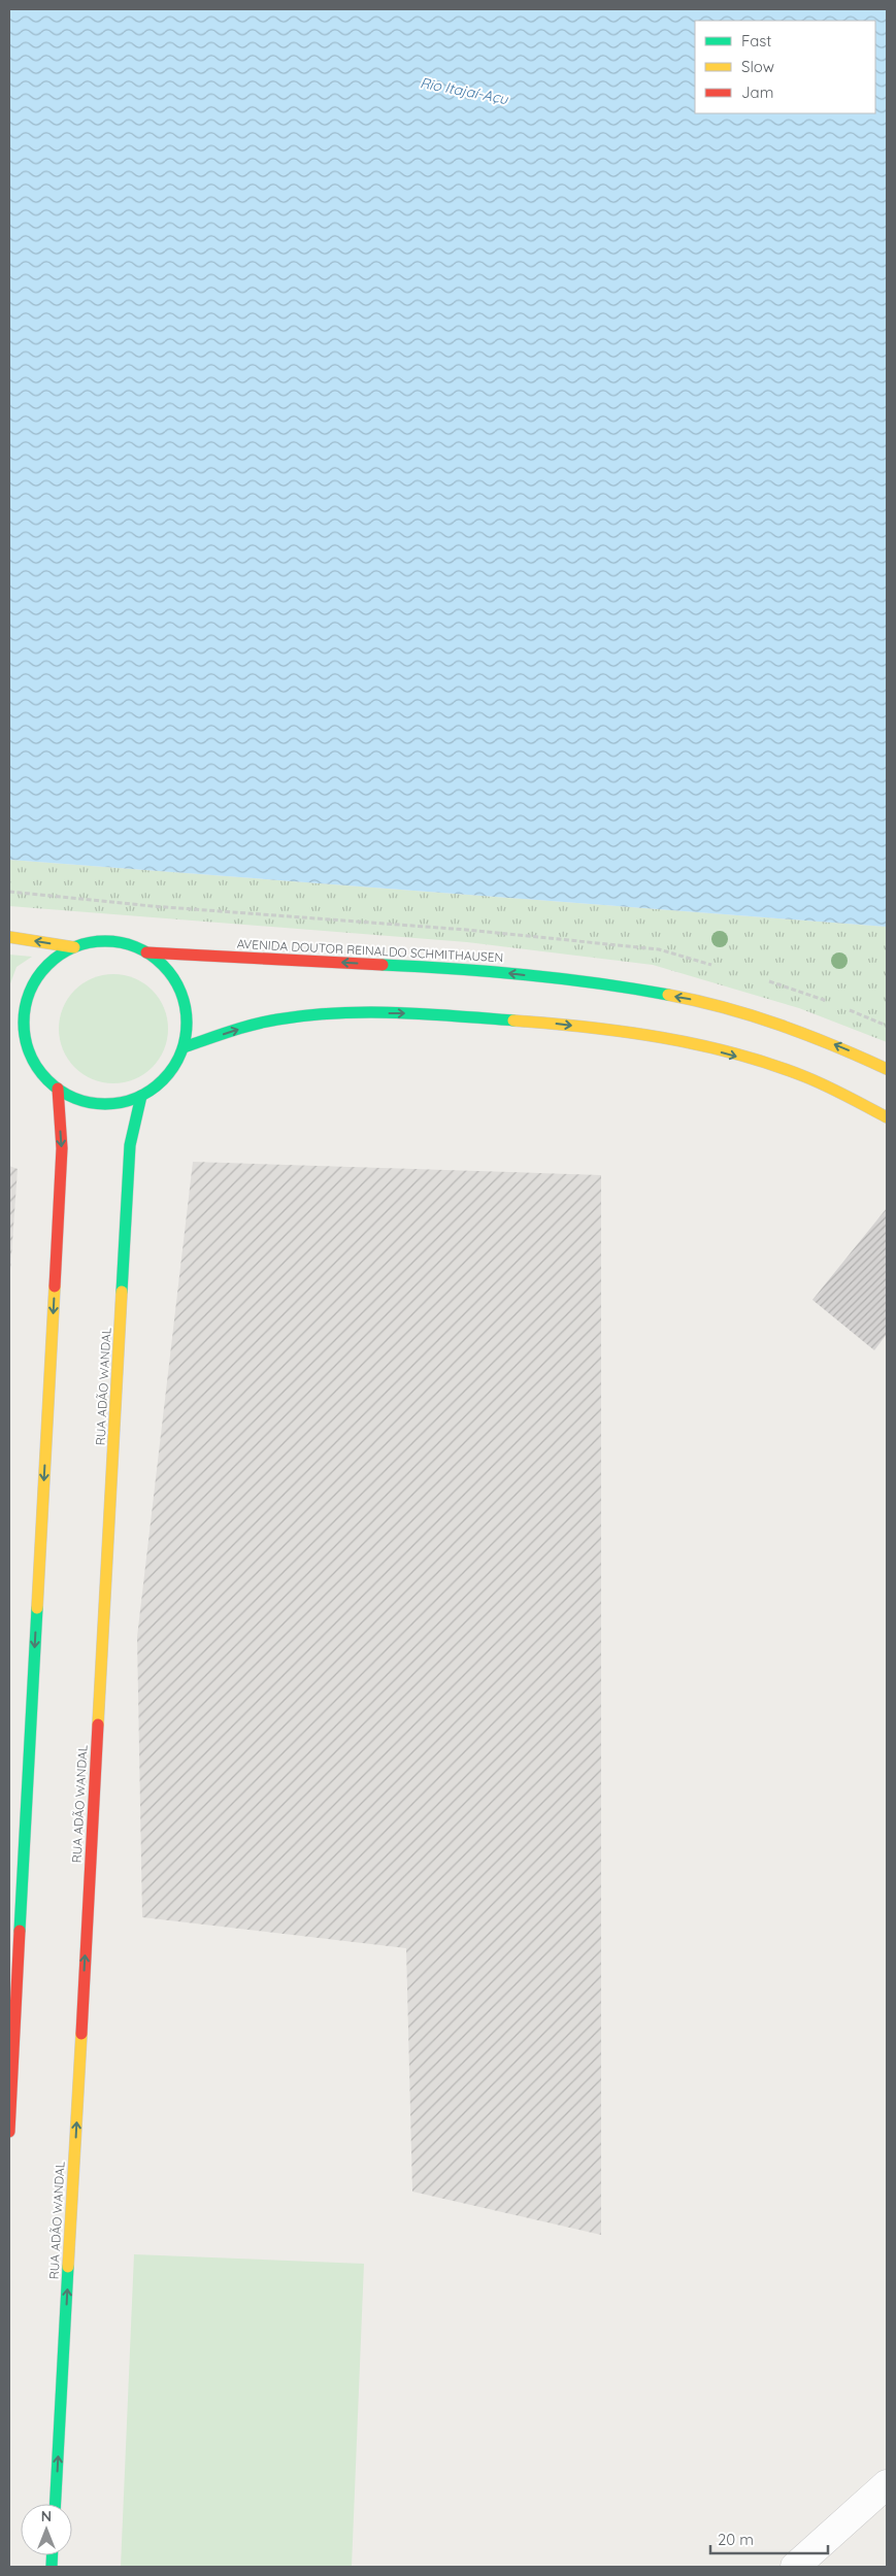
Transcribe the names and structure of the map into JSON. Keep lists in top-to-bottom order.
{
  "streets": {
    "main road": ["AVENIDA DOUTOR REINALDO SCHMITHAUSEN", "RUA ADÃO WANDAL"]
  },
  "crossings": [
    ["AVENIDA DOUTOR REINALDO SCHMITHAUSEN", "RUA ADÃO WANDAL"]
  ],
  "water": ["Rio Itajaí-Açu"],
  "legend": ["Fast", "Slow", "Jam"],
  "scale_bar": "20 m",
  "north": "top"
}
